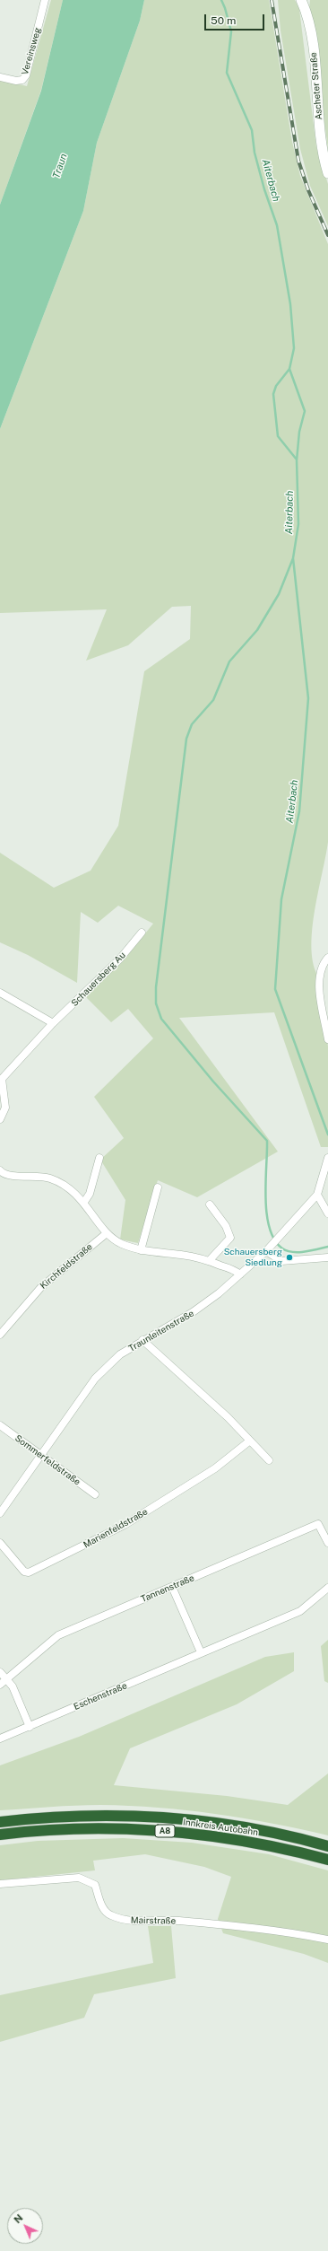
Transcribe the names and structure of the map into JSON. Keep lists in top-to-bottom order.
{
  "streets": {
    "highway": ["Innkreis Autobahn", "A8"],
    "main road": ["Ascheter Straße"],
    "street": [
      "Vereinsweg",
      "Schauersberg Au",
      "Kirchfeldstraße",
      "Traunleitenstraße",
      "Sommerfeldstraße",
      "Marienfeldstraße",
      "Tannenstraße",
      "Eschenstraße",
      "Mairstraße"
    ]
  },
  "crossings": [
    ["Traunleitenstraße", "Sommerfeldstraße"]
  ],
  "water": ["Traun", "Aiterbach"],
  "places": ["Schauersberg Siedlung"],
  "scale_bar": "50 m",
  "north": "top left"
}
